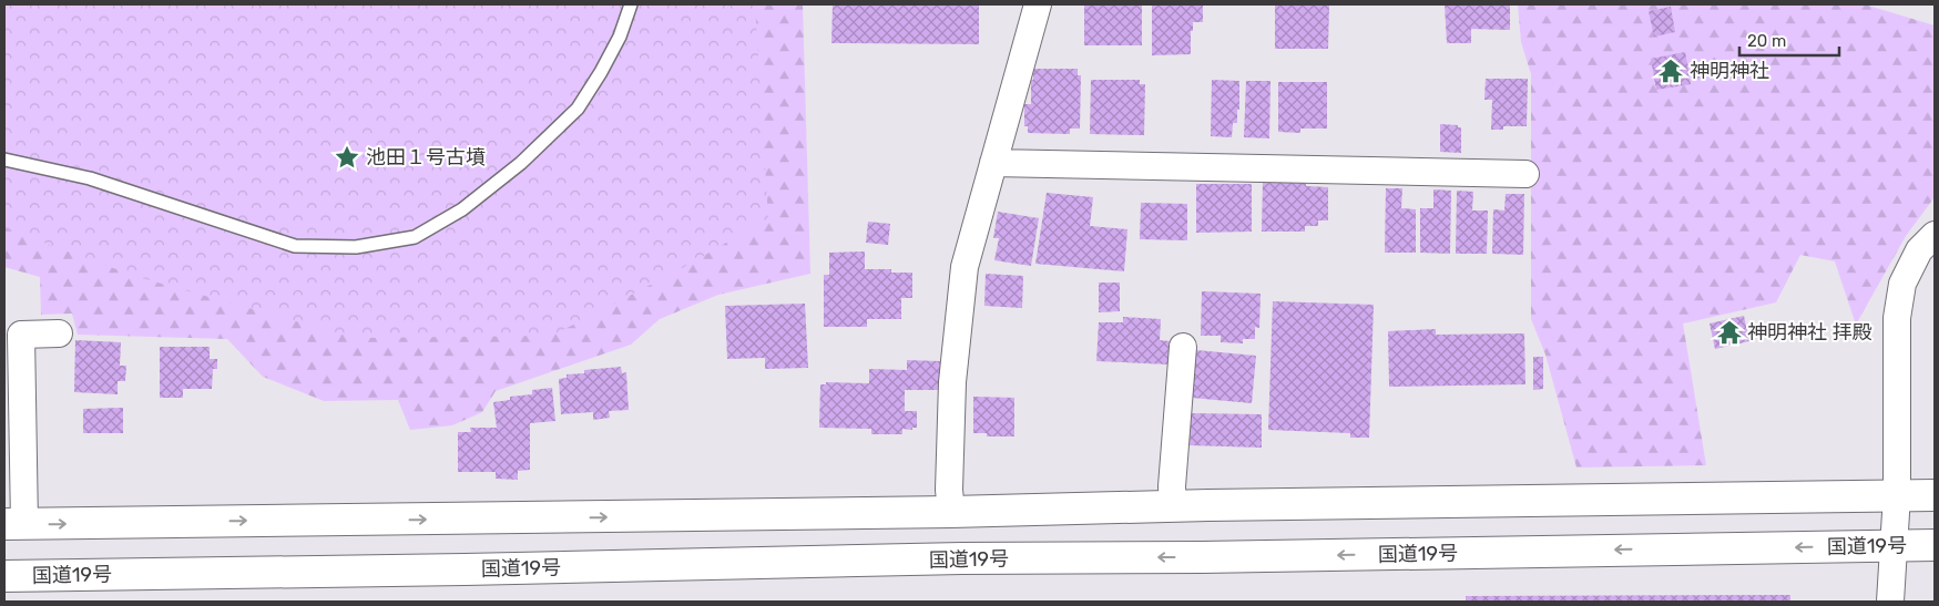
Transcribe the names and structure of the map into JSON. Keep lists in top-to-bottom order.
{
  "streets": {
    "highway": ["国道19号"]
  },
  "places": {
    "temple": ["神明神社", "神明神社 拝殿"],
    "place": ["池田１号古墳"]
  },
  "scale_bar": "20 m"
}
